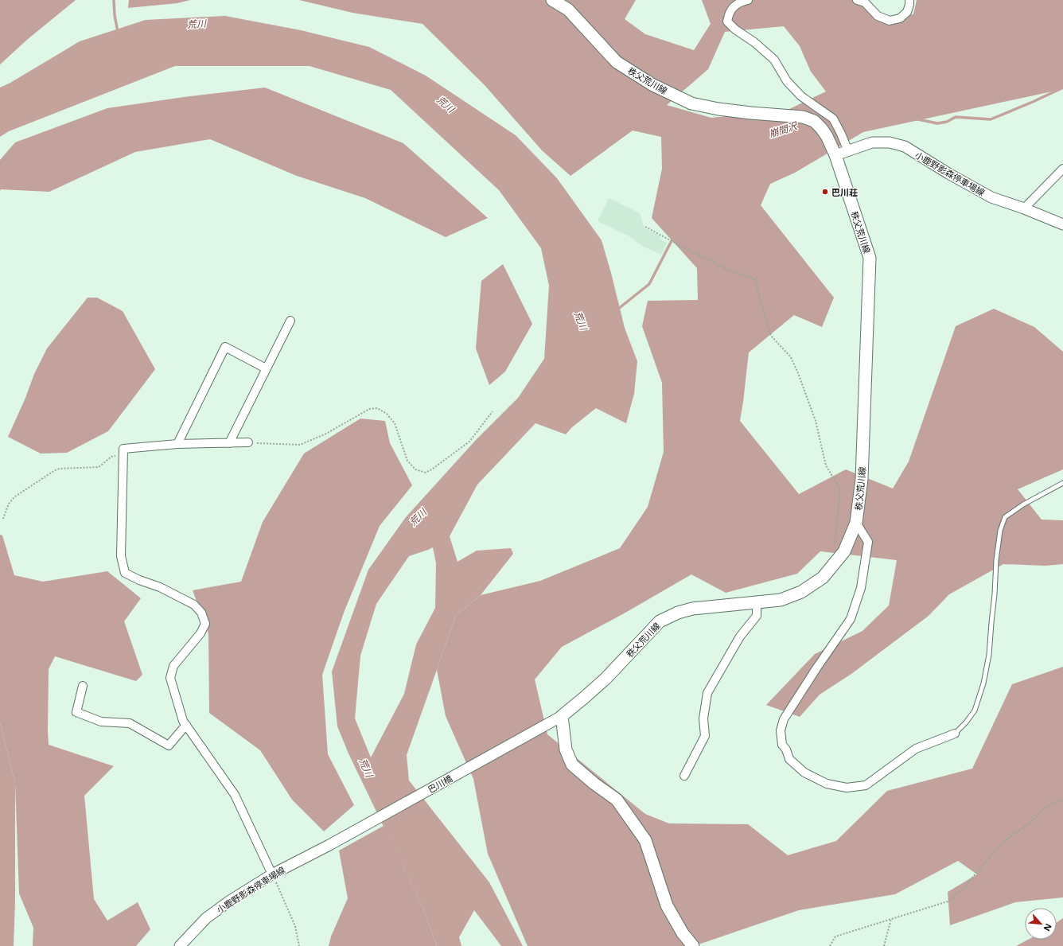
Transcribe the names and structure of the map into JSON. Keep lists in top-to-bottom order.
{
  "streets": {
    "main road": ["秩父荒川線", "小鹿野影森停車場線", "巴川橋"]
  },
  "crossings": [
    ["秩父荒川線", "小鹿野影森停車場線"],
    ["秩父荒川線", "巴川橋"],
    ["小鹿野影森停車場線", "巴川橋"]
  ],
  "water": ["荒川", "崩間沢"],
  "places": ["巴川荘"],
  "north": "bottom right"
}
